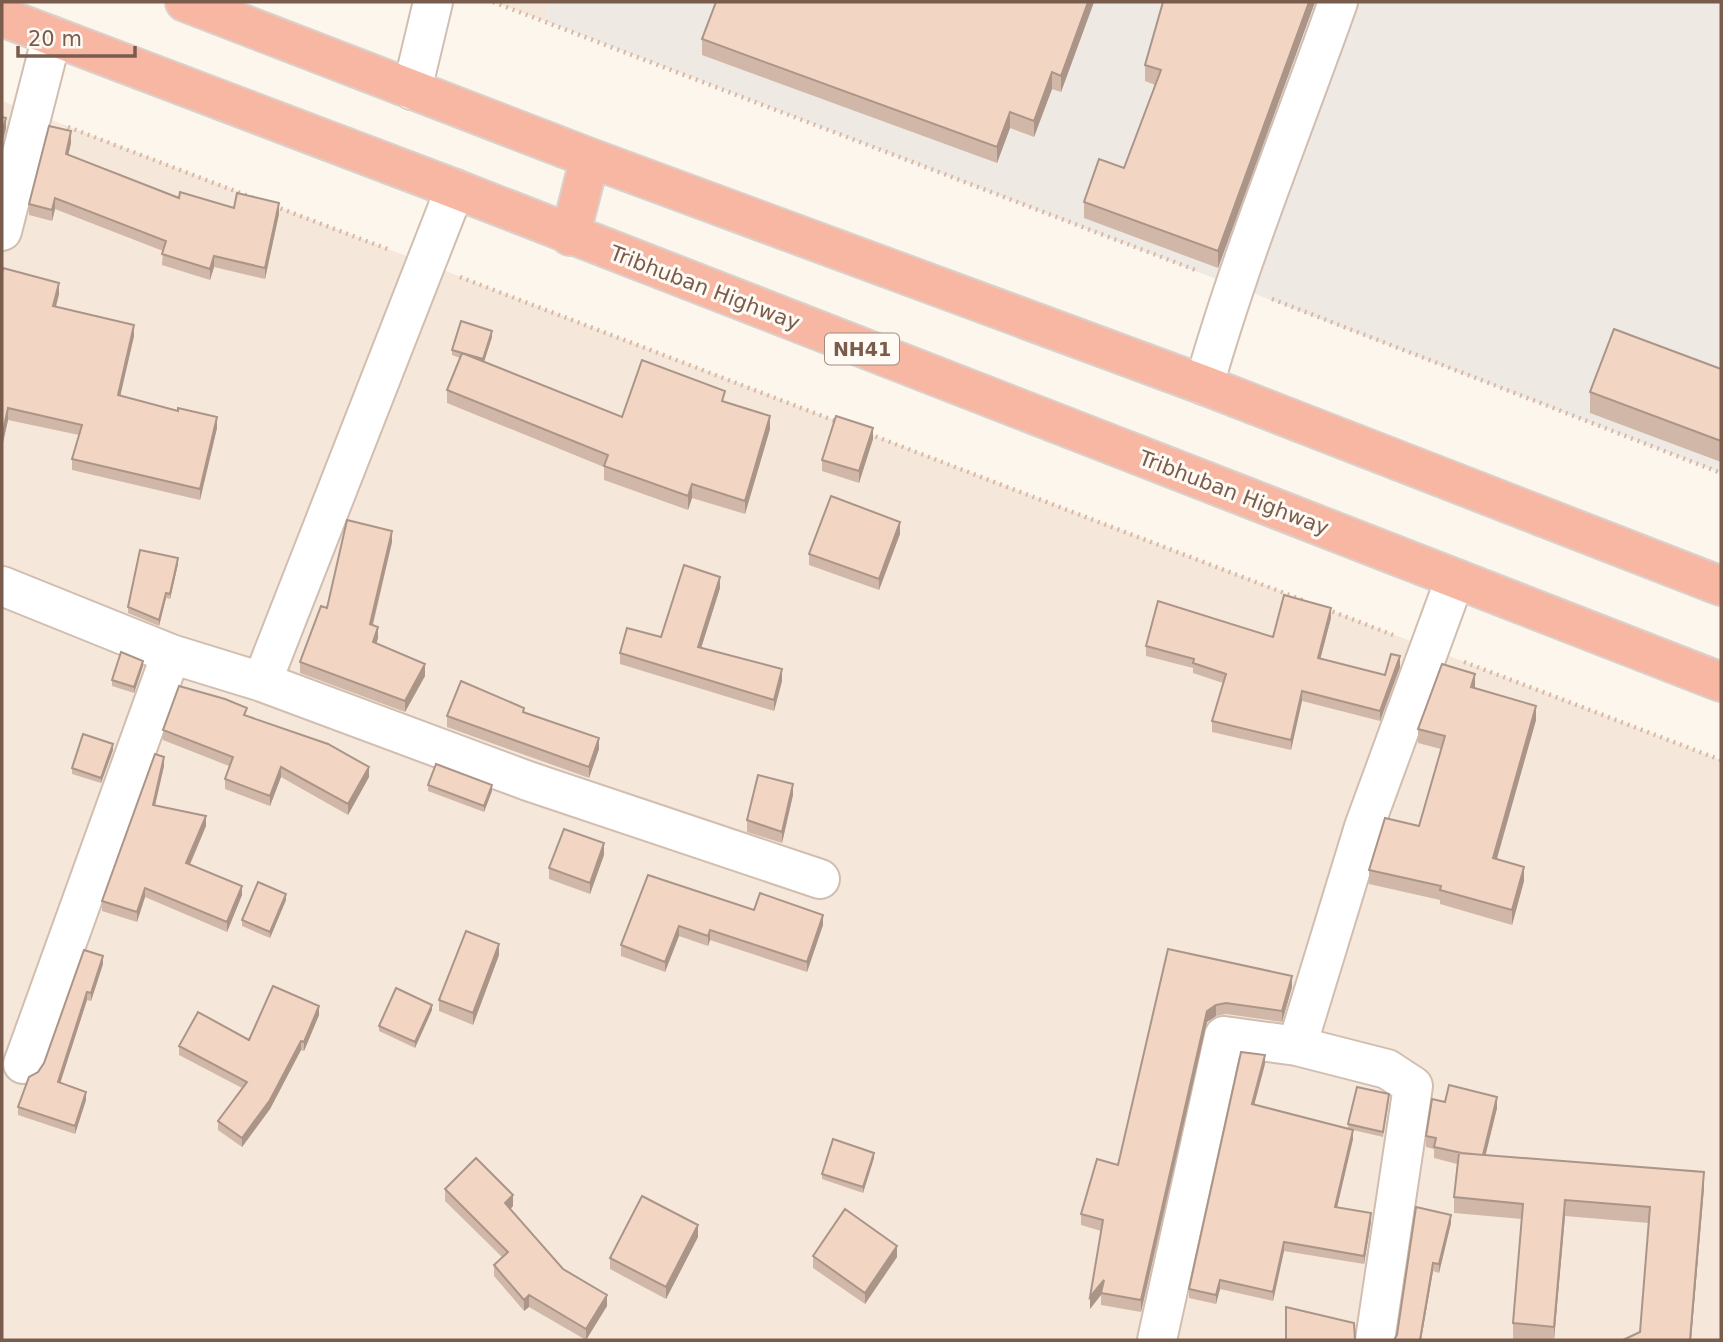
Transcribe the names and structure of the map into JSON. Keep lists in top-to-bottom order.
{
  "streets": {
    "highway": ["Tribhuban Highway", "NH41"]
  },
  "scale_bar": "20 m"
}
